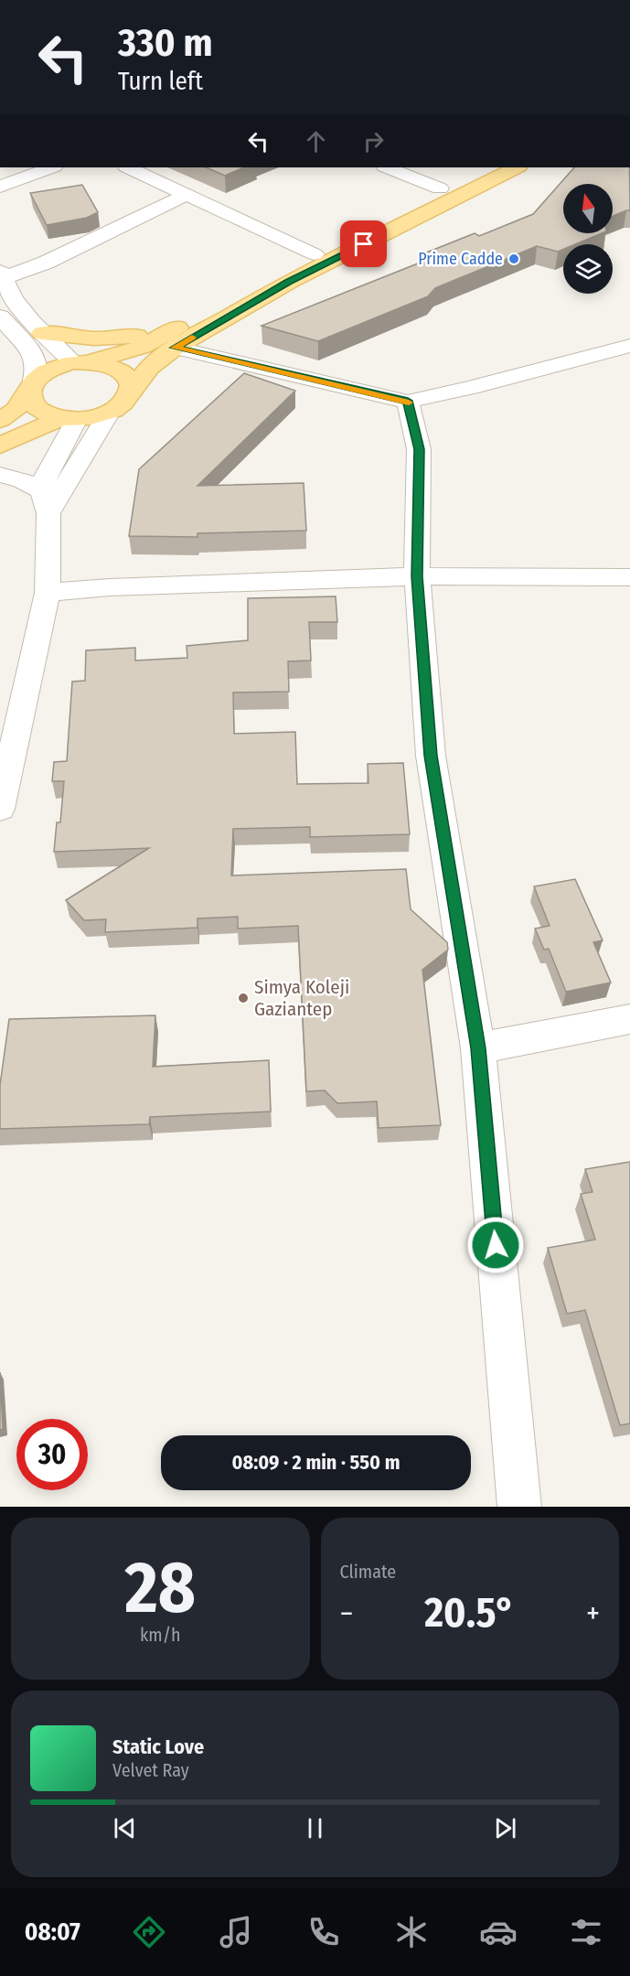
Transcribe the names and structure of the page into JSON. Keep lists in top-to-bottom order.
{
  "places": ["Prime Cadde", "Simya Koleji Gaziantep"],
  "north": "top",
  "page": {
    "turn": ["330 m", "Turn left"],
    "limit": "30",
    "trip": "08:09 · 2 min · 550 m",
    "tile": [
      ["28", "km/h"],
      "Climate"
    ],
    "heat": ["−", "20.5°", "+"],
    "song": ["Static Love", "Velvet Ray"],
    "tabs": "08:07"
  }
}
